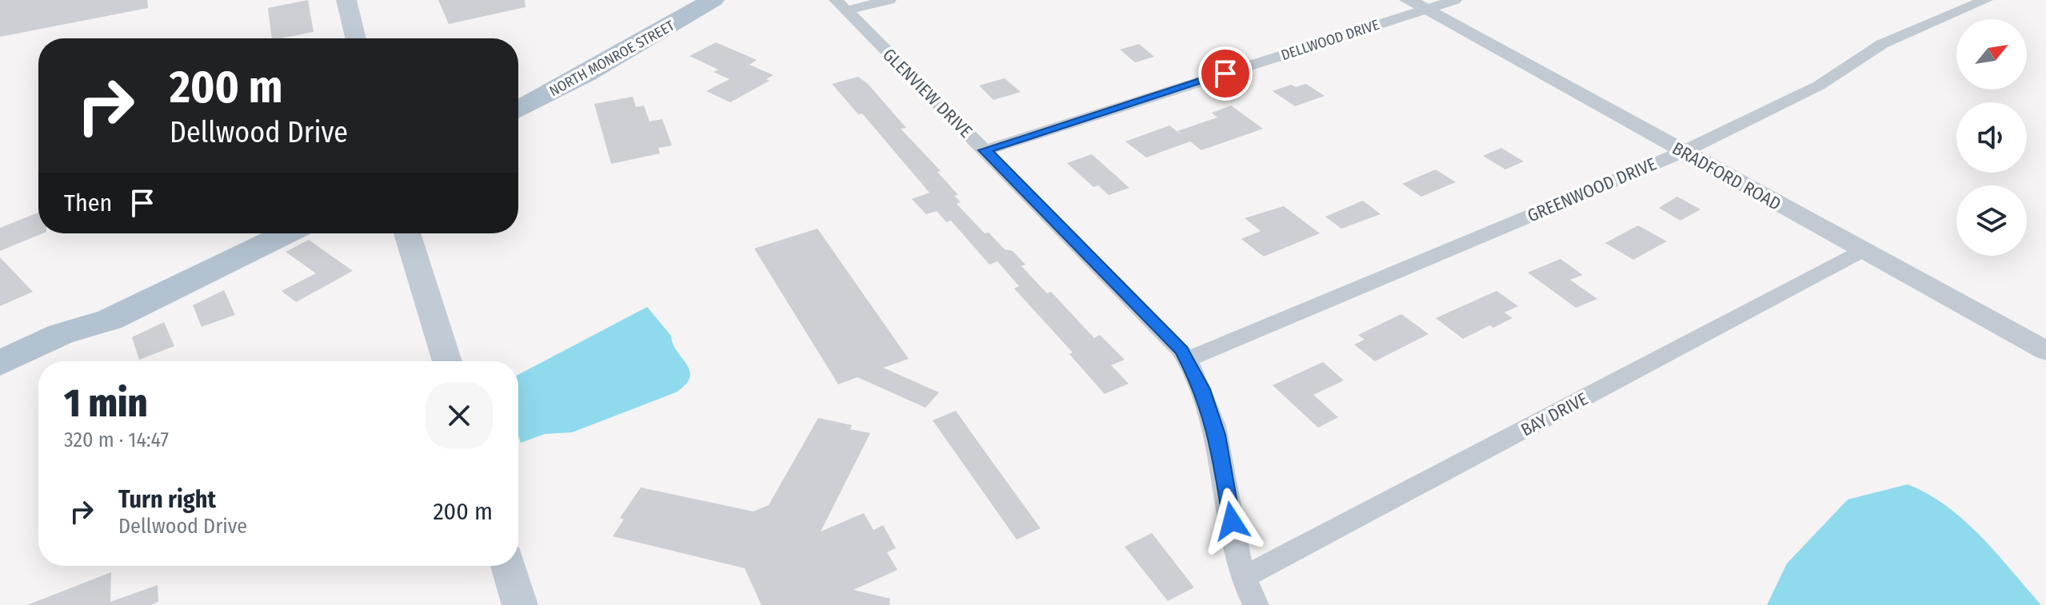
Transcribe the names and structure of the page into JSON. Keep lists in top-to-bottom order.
{
  "streets": {
    "main road": ["NORTH MONROE STREET"],
    "street": [
      "DELLWOOD DRIVE",
      "GLENVIEW DRIVE",
      "BRADFORD ROAD",
      "GREENWOOD DRIVE",
      "BAY DRIVE"
    ]
  },
  "crossings": [
    ["DELLWOOD DRIVE", "GLENVIEW DRIVE"],
    ["DELLWOOD DRIVE", "BRADFORD ROAD"],
    ["GLENVIEW DRIVE", "GREENWOOD DRIVE"],
    ["GLENVIEW DRIVE", "BAY DRIVE"],
    ["BRADFORD ROAD", "GREENWOOD DRIVE"],
    ["BRADFORD ROAD", "BAY DRIVE"]
  ],
  "north": "top right",
  "page": {
    "turn": ["200 m", "Dellwood Drive"],
    "then": "Then",
    "heading": ["1 min", "320 m · 14:47"],
    "list": [
      {
        "name": "Turn right",
        "note": "Dellwood Drive",
        "value": "200 m"
      }
    ]
  }
}
